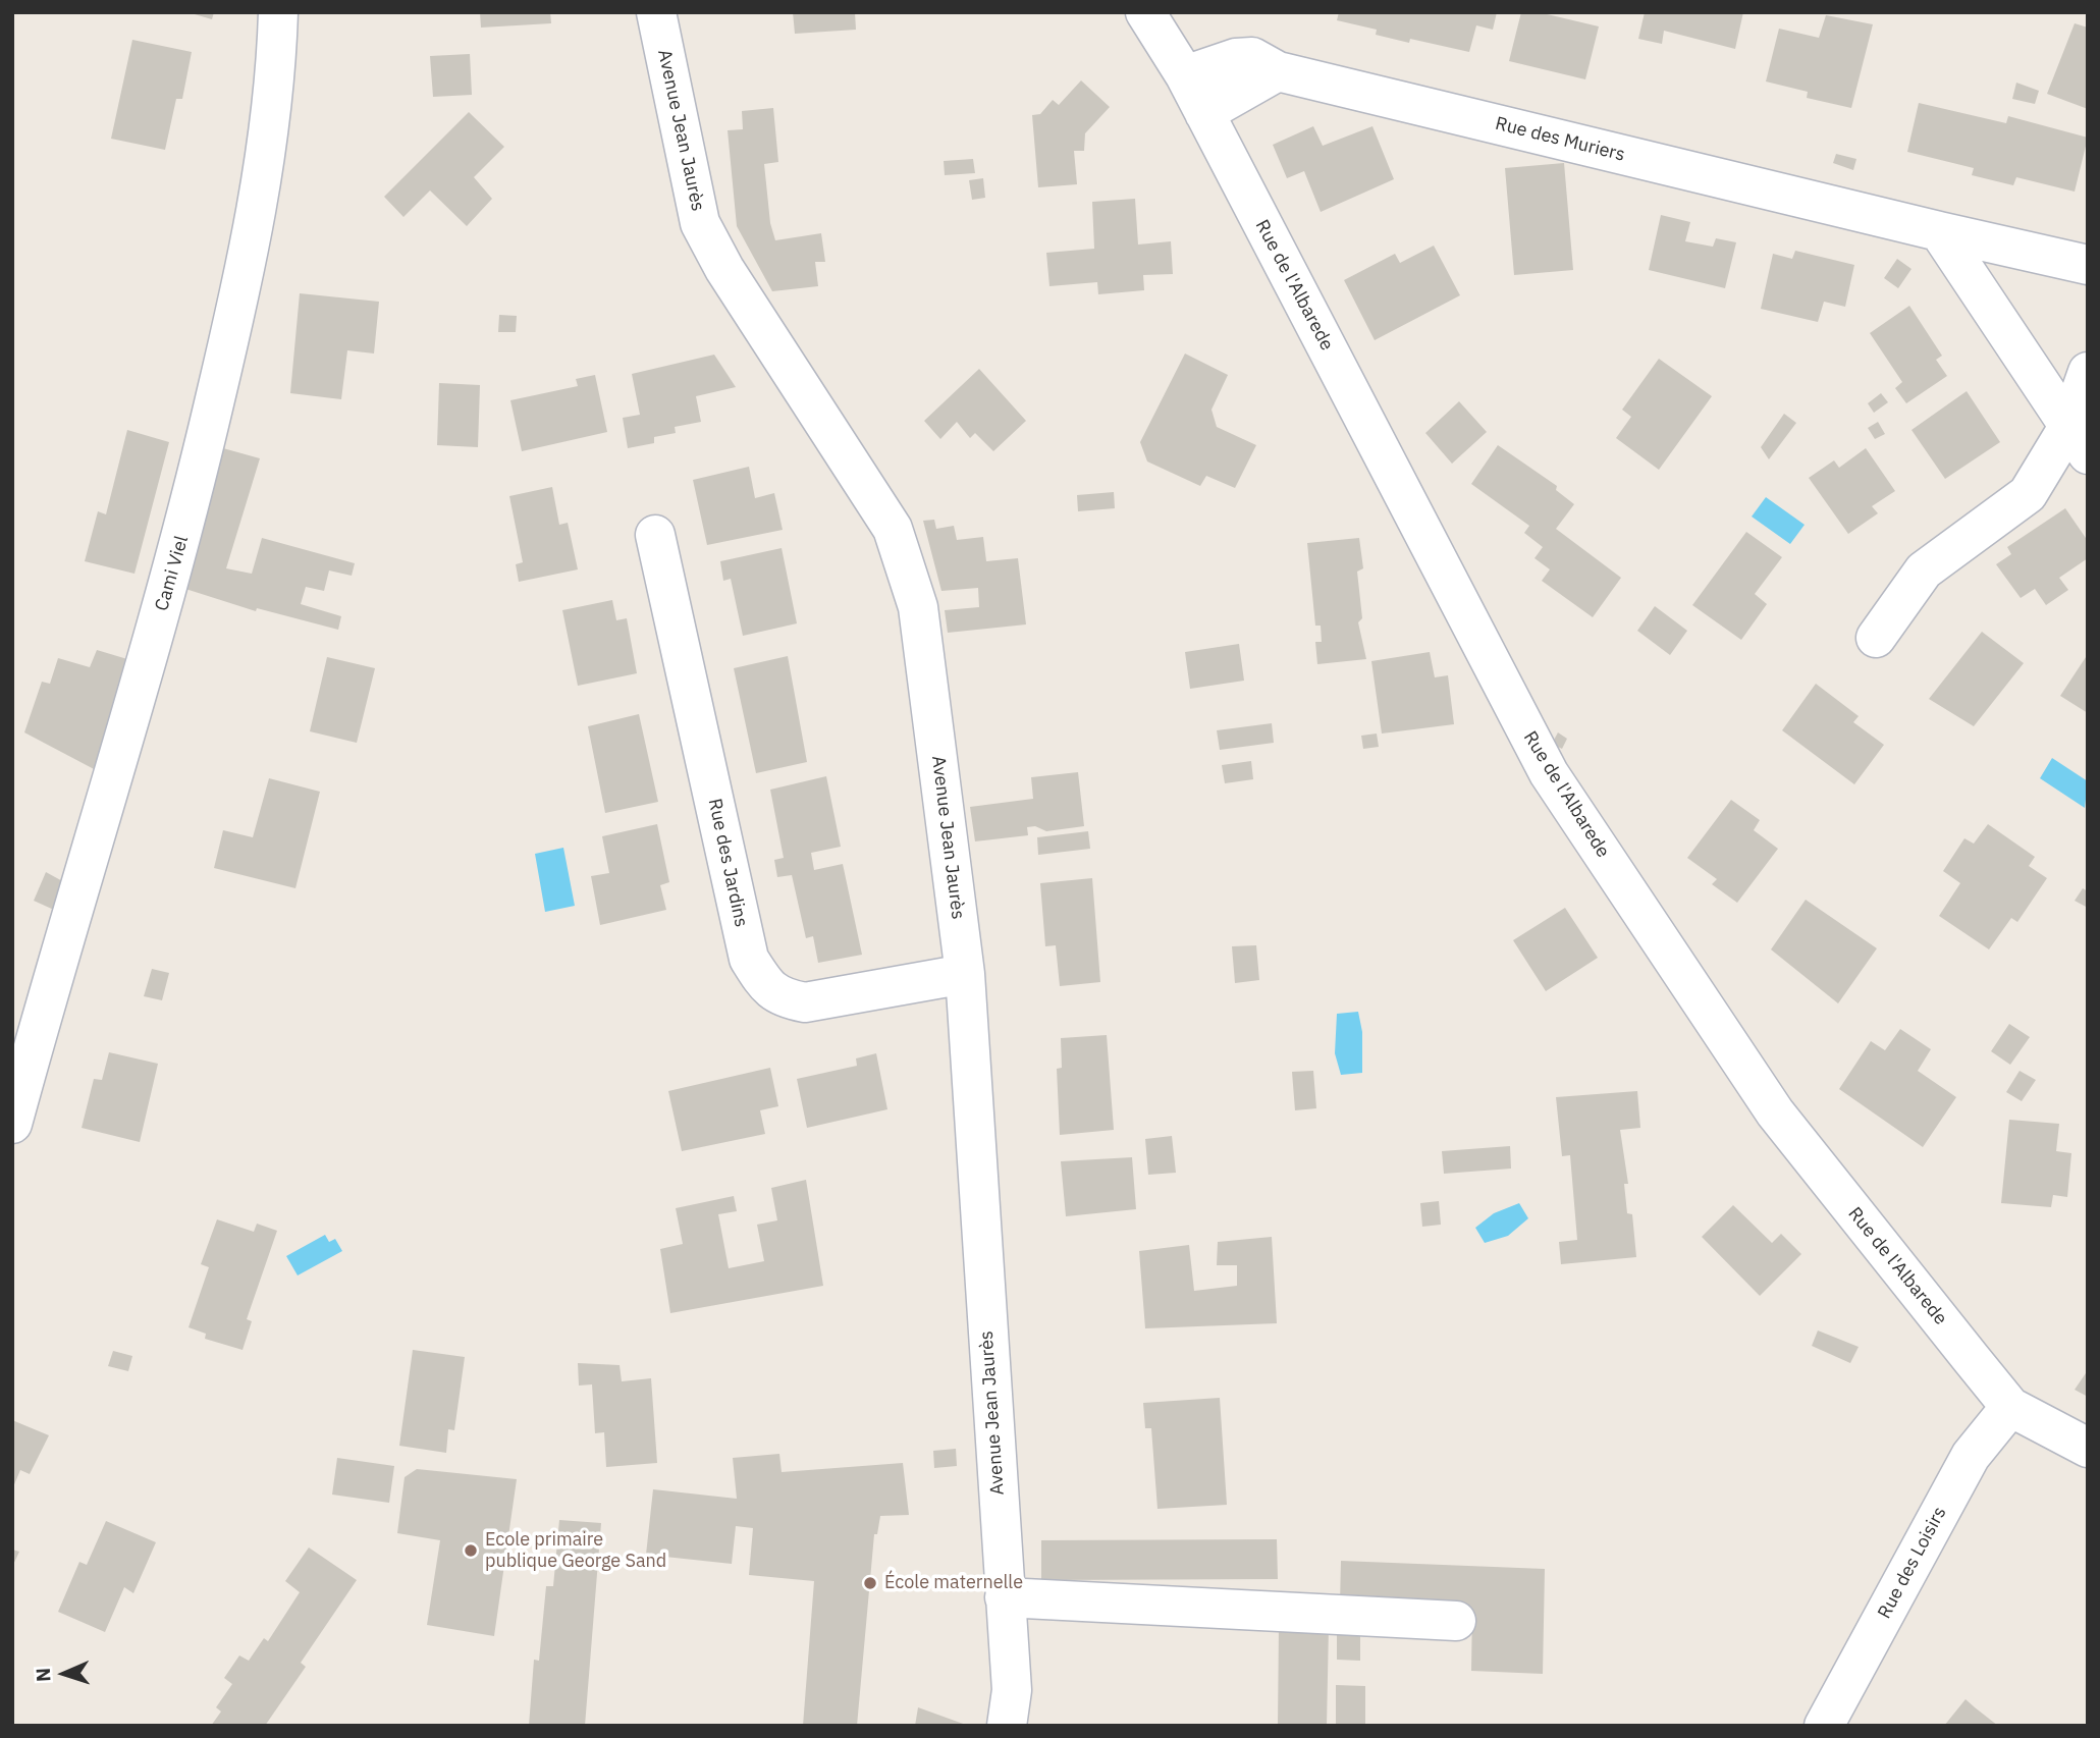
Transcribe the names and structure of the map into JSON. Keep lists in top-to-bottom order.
{
  "streets": {
    "street": [
      "Avenue Jean Jaurès",
      "Rue des Muriers",
      "Rue de l'Albarede",
      "Cami Viel",
      "Rue des Jardins",
      "Rue des Loisirs"
    ]
  },
  "crossings": [
    ["Avenue Jean Jaurès", "Rue des Jardins"],
    ["Rue des Muriers", "Rue de l'Albarede"],
    ["Rue de l'Albarede", "Rue des Loisirs"]
  ],
  "places": ["Ecole primaire publique George Sand", "École maternelle"],
  "north": "left"
}
